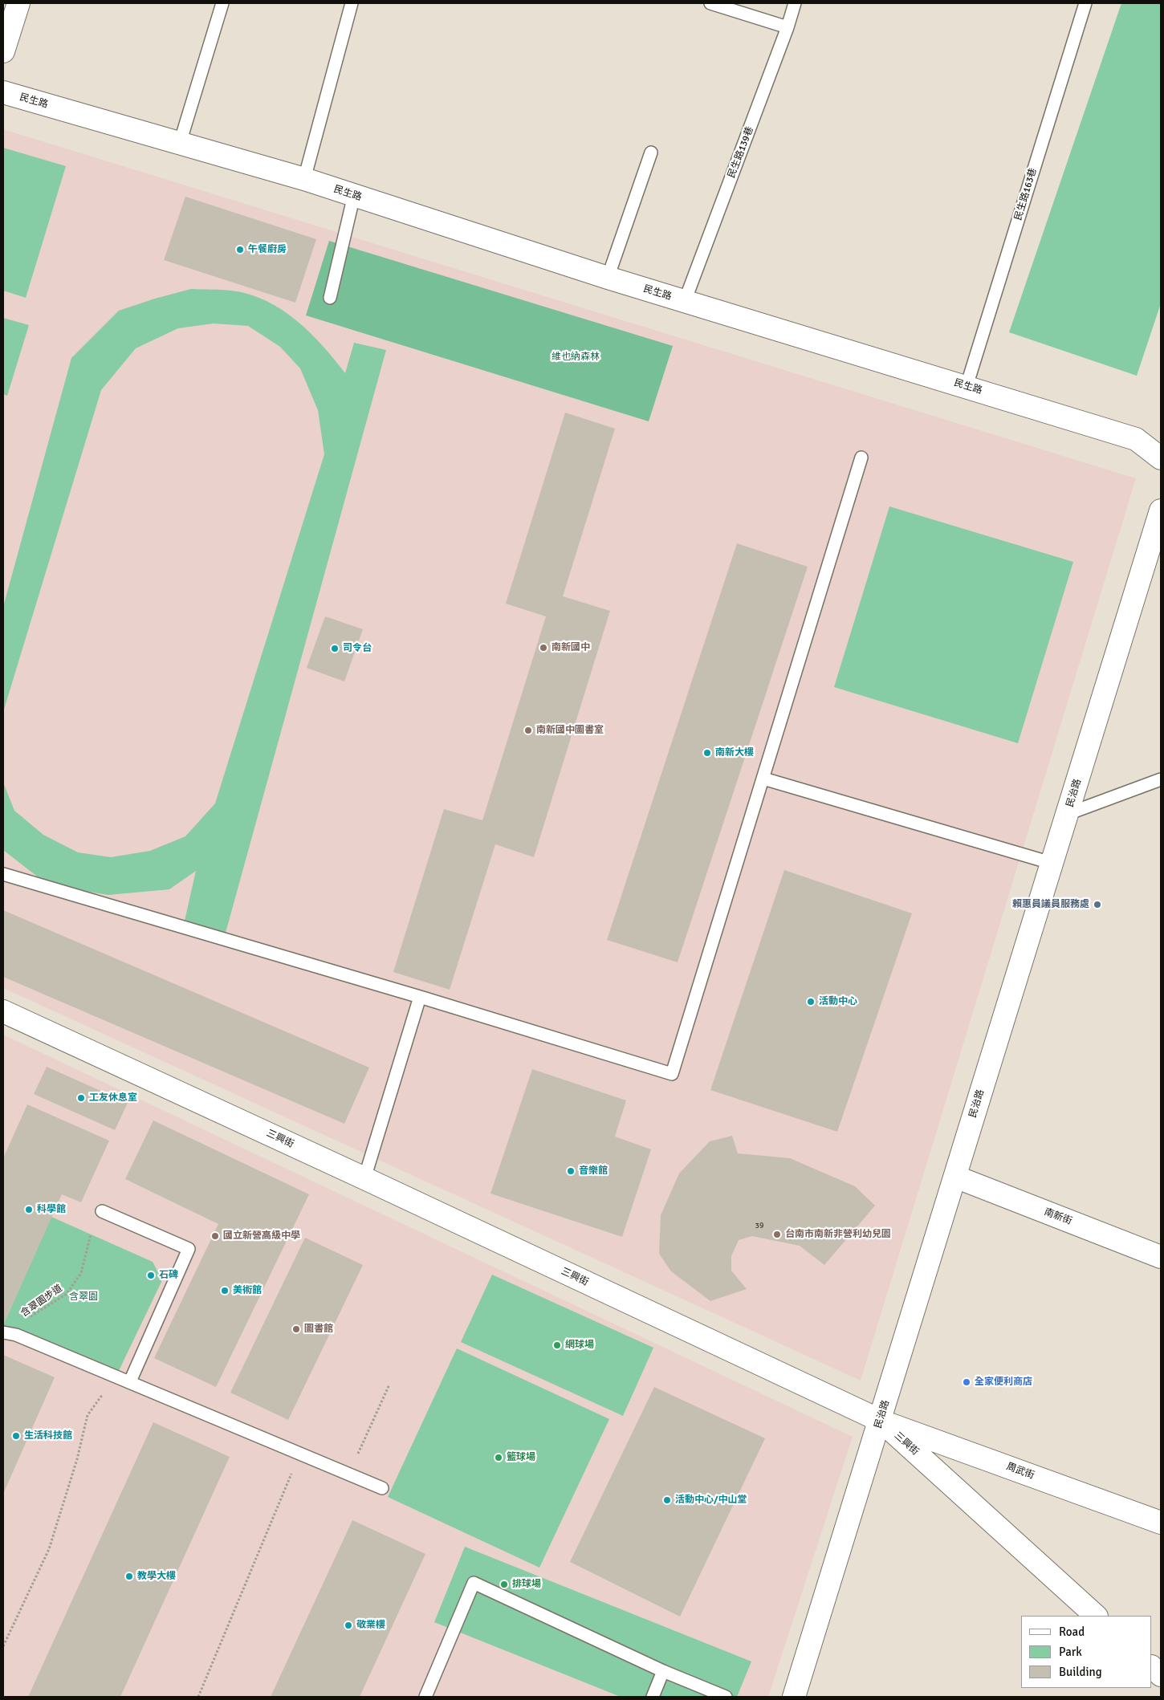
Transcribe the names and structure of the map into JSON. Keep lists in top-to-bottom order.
{
  "streets": {
    "street": [
      "民生路",
      "民治路",
      "三興街",
      "南新街",
      "周武街"
    ],
    "lane": ["民生路139巷", "民生路163巷"],
    "path": ["含翠園步道"]
  },
  "crossings": [
    ["民生路", "民生路139巷"],
    ["民生路", "民生路163巷"],
    ["民治路", "三興街"],
    ["民治路", "南新街"],
    ["民治路", "周武街"],
    ["三興街", "周武街"]
  ],
  "parks": ["維也納森林", "含翠園"],
  "places": [
    "午餐廚房",
    "南新國中",
    "司令台",
    "南新國中圖書室",
    "南新大樓",
    "賴惠員議員服務處",
    "活動中心",
    "工友休息室",
    "音樂館",
    "科學館",
    "台南市南新非營利幼兒園",
    "國立新營高級中學",
    "石碑",
    "美術館",
    "圖書館",
    "網球場",
    "全家便利商店",
    "生活科技館",
    "籃球場",
    "活動中心/中山堂",
    "教學大樓",
    "排球場",
    "敬業樓"
  ],
  "house_numbers": ["39"],
  "legend": ["Road", "Park", "Building"]
}
